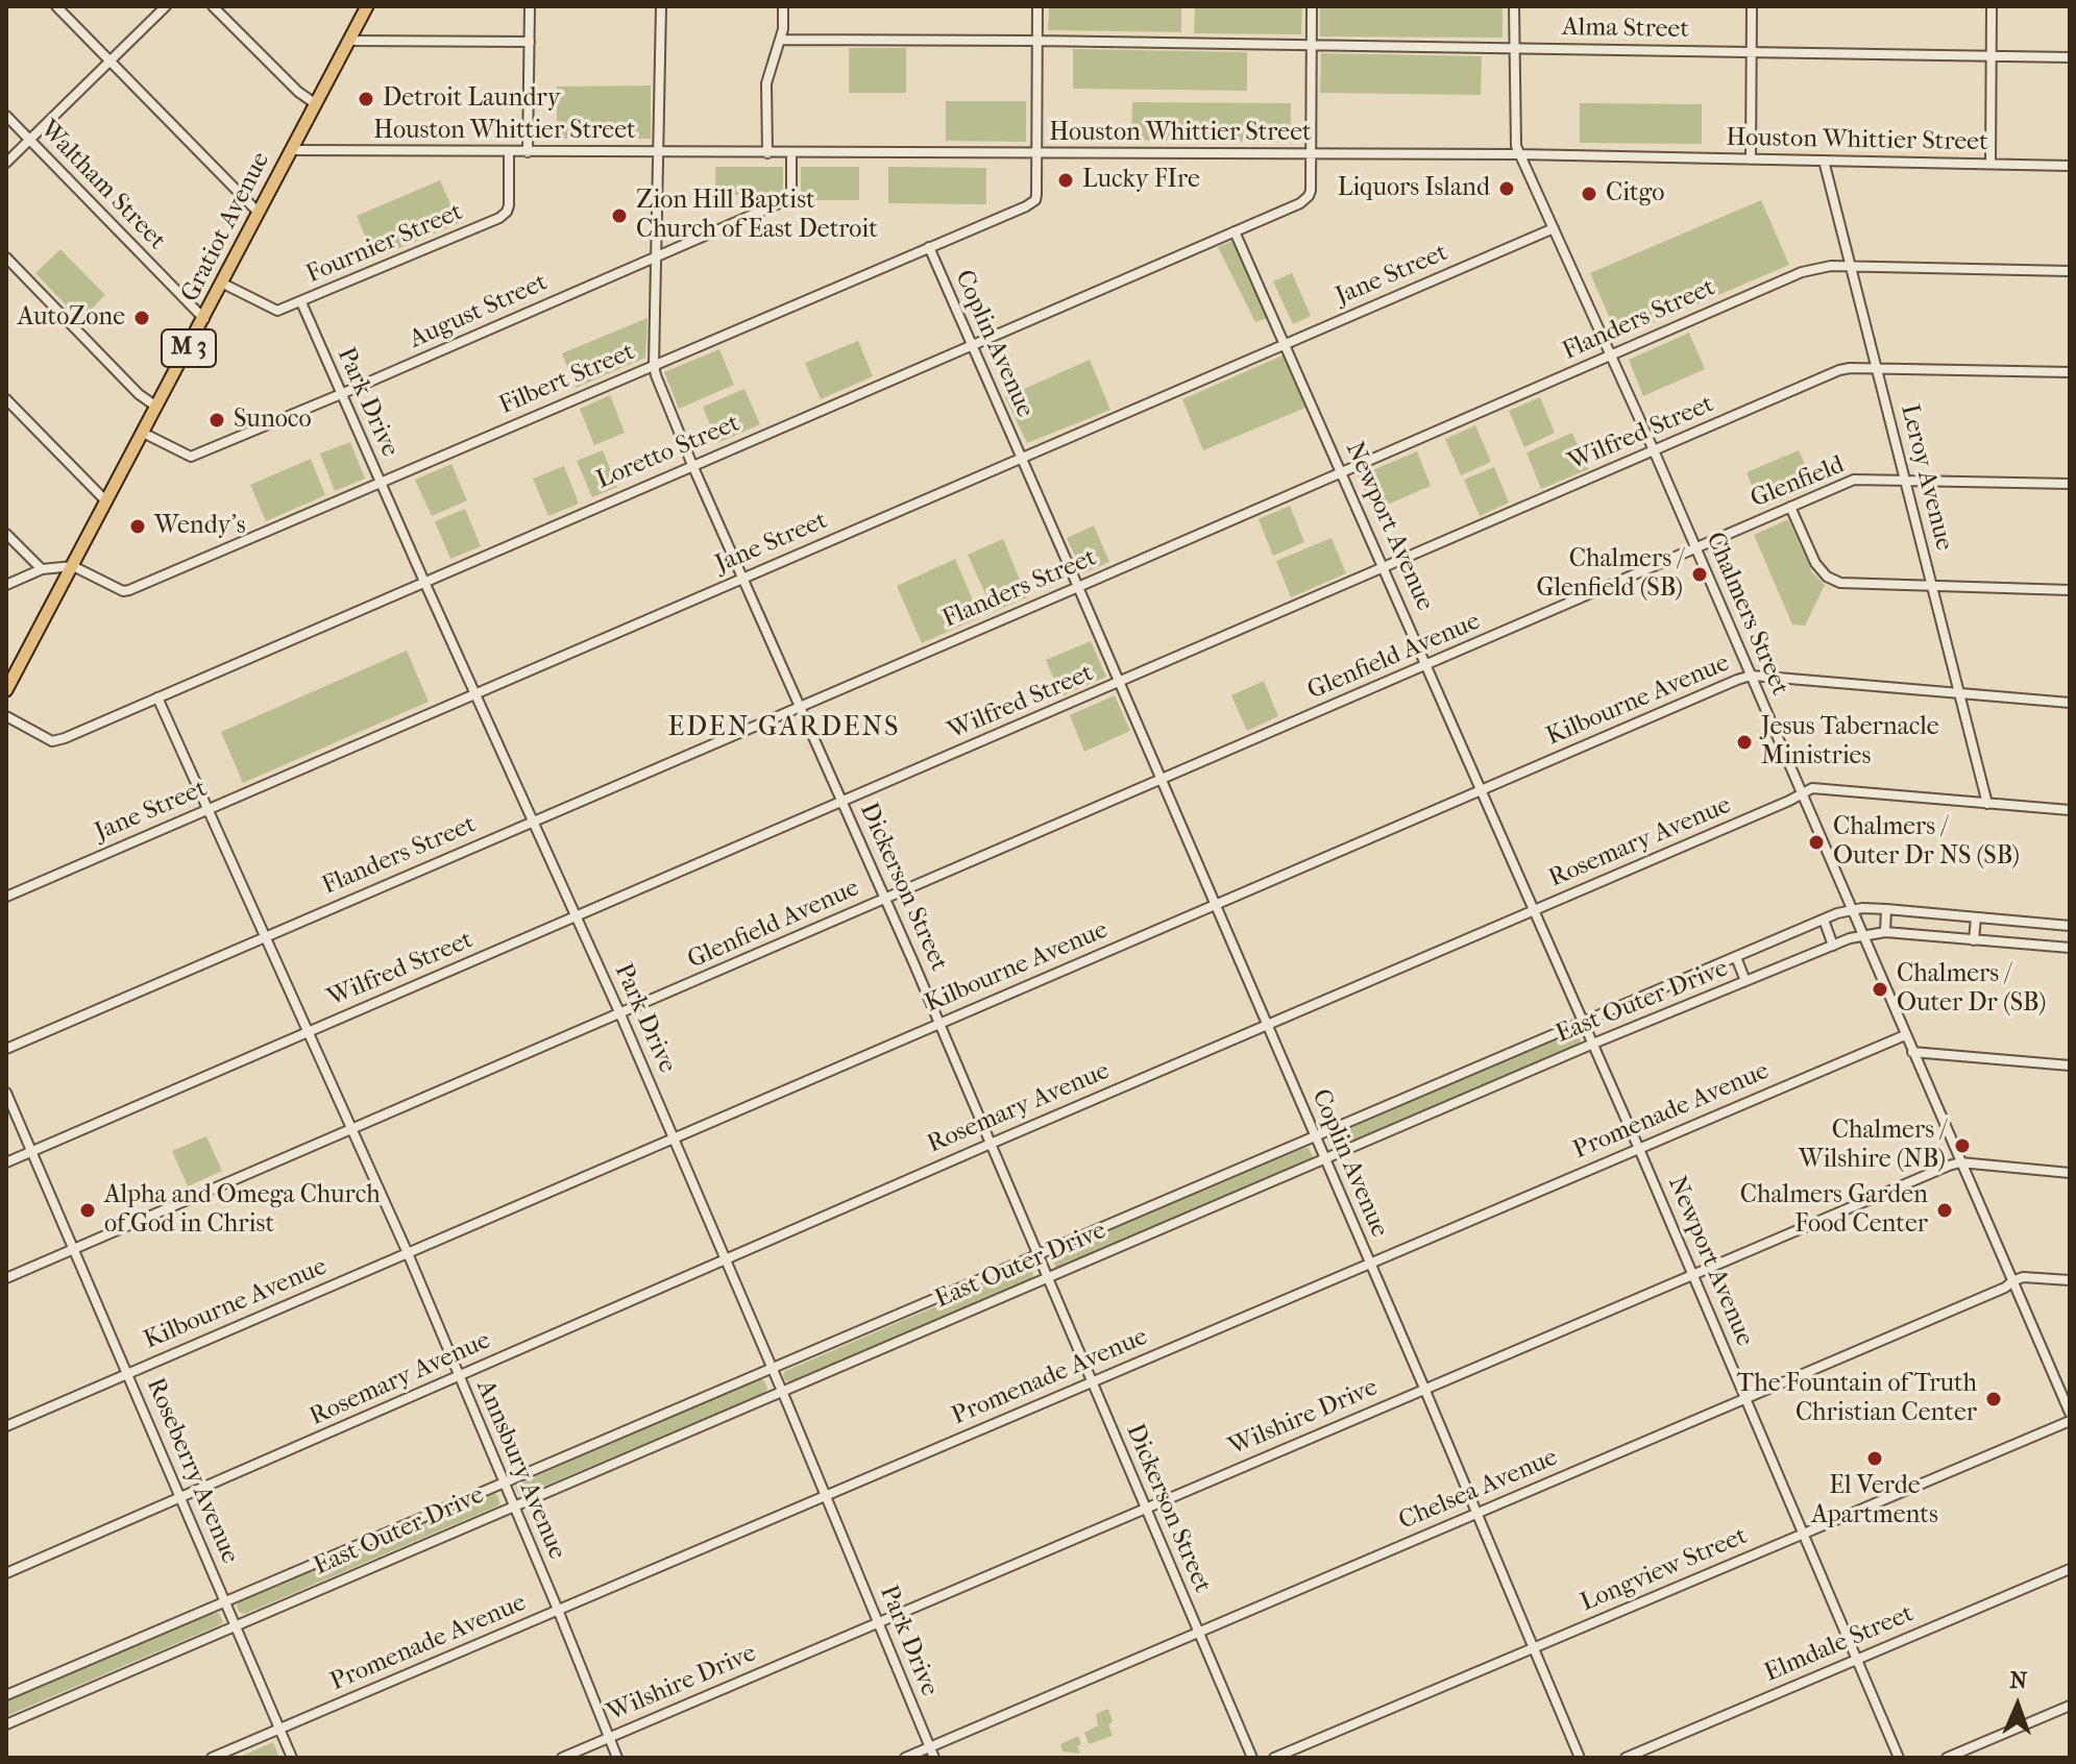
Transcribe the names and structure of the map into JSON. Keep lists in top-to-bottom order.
{
  "streets": {
    "main road": ["Gratiot Avenue", "M 3"],
    "street": [
      "Alma Street",
      "Houston Whittier Street",
      "Waltham Street",
      "Fournier Street",
      "Jane Street",
      "August Street",
      "Flanders Street",
      "Coplin Avenue",
      "Filbert Street",
      "Park Drive",
      "Wilfred Street",
      "Loretto Street",
      "Leroy Avenue",
      "Glenfield",
      "Newport Avenue",
      "Chalmers Street",
      "Glenfield Avenue",
      "Kilbourne Avenue",
      "Rosemary Avenue",
      "Dickerson Street",
      "East Outer Drive",
      "Promenade Avenue",
      "Wilshire Drive",
      "Annsbury Avenue",
      "Roseberry Avenue",
      "Chelsea Avenue",
      "Longview Street",
      "Elmdale Street"
    ]
  },
  "crossings": [
    ["Alma Street", "Chalmers Street"],
    ["Houston Whittier Street", "Gratiot Avenue"],
    ["Houston Whittier Street", "Fournier Street"],
    ["Houston Whittier Street", "August Street"],
    ["Houston Whittier Street", "Filbert Street"],
    ["Houston Whittier Street", "Loretto Street"],
    ["Houston Whittier Street", "Leroy Avenue"],
    ["Houston Whittier Street", "Chalmers Street"],
    ["Houston Whittier Street", "Dickerson Street"],
    ["Waltham Street", "Gratiot Avenue"],
    ["Gratiot Avenue", "Fournier Street"],
    ["Gratiot Avenue", "August Street"],
    ["Gratiot Avenue", "Filbert Street"],
    ["Fournier Street", "Park Drive"],
    ["Jane Street", "Coplin Avenue"],
    ["Jane Street", "Park Drive"],
    ["Jane Street", "Newport Avenue"],
    ["Jane Street", "Chalmers Street"],
    ["Jane Street", "Dickerson Street"],
    ["Jane Street", "Annsbury Avenue"],
    ["August Street", "Park Drive"],
    ["August Street", "Dickerson Street"],
    ["Flanders Street", "Coplin Avenue"],
    ["Flanders Street", "Park Drive"],
    ["Flanders Street", "Leroy Avenue"],
    ["Flanders Street", "Newport Avenue"],
    ["Flanders Street", "Chalmers Street"],
    ["Flanders Street", "Dickerson Street"],
    ["Flanders Street", "Annsbury Avenue"],
    ["Coplin Avenue", "Filbert Street"],
    ["Coplin Avenue", "Wilfred Street"],
    ["Coplin Avenue", "Loretto Street"],
    ["Coplin Avenue", "Glenfield Avenue"],
    ["Coplin Avenue", "Kilbourne Avenue"],
    ["Coplin Avenue", "Rosemary Avenue"],
    ["Coplin Avenue", "East Outer Drive"],
    ["Coplin Avenue", "Promenade Avenue"],
    ["Coplin Avenue", "Wilshire Drive"],
    ["Coplin Avenue", "Chelsea Avenue"],
    ["Coplin Avenue", "Longview Street"],
    ["Filbert Street", "Park Drive"],
    ["Filbert Street", "Dickerson Street"],
    ["Park Drive", "Wilfred Street"],
    ["Park Drive", "Loretto Street"],
    ["Park Drive", "Glenfield Avenue"],
    ["Park Drive", "Kilbourne Avenue"],
    ["Park Drive", "Rosemary Avenue"],
    ["Park Drive", "East Outer Drive"],
    ["Park Drive", "Promenade Avenue"],
    ["Park Drive", "Wilshire Drive"],
    ["Park Drive", "Chelsea Avenue"],
    ["Wilfred Street", "Leroy Avenue"],
    ["Wilfred Street", "Newport Avenue"],
    ["Wilfred Street", "Chalmers Street"],
    ["Wilfred Street", "Dickerson Street"],
    ["Wilfred Street", "Annsbury Avenue"],
    ["Wilfred Street", "Roseberry Avenue"],
    ["Loretto Street", "Newport Avenue"],
    ["Loretto Street", "Dickerson Street"],
    ["Loretto Street", "Annsbury Avenue"],
    ["Leroy Avenue", "Glenfield"],
    ["Leroy Avenue", "Kilbourne Avenue"],
    ["Leroy Avenue", "Rosemary Avenue"],
    ["Glenfield", "Chalmers Street"],
    ["Glenfield", "Glenfield Avenue"],
    ["Newport Avenue", "Glenfield Avenue"],
    ["Newport Avenue", "Kilbourne Avenue"],
    ["Newport Avenue", "Rosemary Avenue"],
    ["Newport Avenue", "East Outer Drive"],
    ["Newport Avenue", "Promenade Avenue"],
    ["Newport Avenue", "Wilshire Drive"],
    ["Newport Avenue", "Chelsea Avenue"],
    ["Newport Avenue", "Longview Street"],
    ["Newport Avenue", "Elmdale Street"],
    ["Chalmers Street", "Glenfield Avenue"],
    ["Chalmers Street", "Kilbourne Avenue"],
    ["Chalmers Street", "Rosemary Avenue"],
    ["Chalmers Street", "East Outer Drive"],
    ["Chalmers Street", "Promenade Avenue"],
    ["Chalmers Street", "Wilshire Drive"],
    ["Chalmers Street", "Chelsea Avenue"],
    ["Glenfield Avenue", "Dickerson Street"],
    ["Glenfield Avenue", "Annsbury Avenue"],
    ["Glenfield Avenue", "Roseberry Avenue"],
    ["Kilbourne Avenue", "Dickerson Street"],
    ["Kilbourne Avenue", "Annsbury Avenue"],
    ["Kilbourne Avenue", "Roseberry Avenue"],
    ["Rosemary Avenue", "Dickerson Street"],
    ["Rosemary Avenue", "Annsbury Avenue"],
    ["Rosemary Avenue", "Roseberry Avenue"],
    ["Dickerson Street", "East Outer Drive"],
    ["Dickerson Street", "Promenade Avenue"],
    ["Dickerson Street", "Wilshire Drive"],
    ["Dickerson Street", "Chelsea Avenue"],
    ["East Outer Drive", "Annsbury Avenue"],
    ["East Outer Drive", "Roseberry Avenue"],
    ["Promenade Avenue", "Annsbury Avenue"],
    ["Promenade Avenue", "Roseberry Avenue"],
    ["Wilshire Drive", "Annsbury Avenue"]
  ],
  "districts": ["EDEN GARDENS"],
  "places": [
    "Detroit Laundry",
    "Lucky FIre",
    "Liquors Island",
    "Citgo",
    "Zion Hill Baptist Church of East Detroit",
    "AutoZone",
    "Sunoco",
    "Wendy's",
    "Chalmers / Glenfield (SB)",
    "Jesus Tabernacle Ministries",
    "Chalmers / Outer Dr NS (SB)",
    "Chalmers / Outer Dr (SB)",
    "Chalmers / Wilshire (NB)",
    "Alpha and Omega Church of God in Christ",
    "Chalmers Garden Food Center",
    "The Fountain of Truth Christian Center",
    "El Verde Apartments"
  ],
  "north": "top"
}
